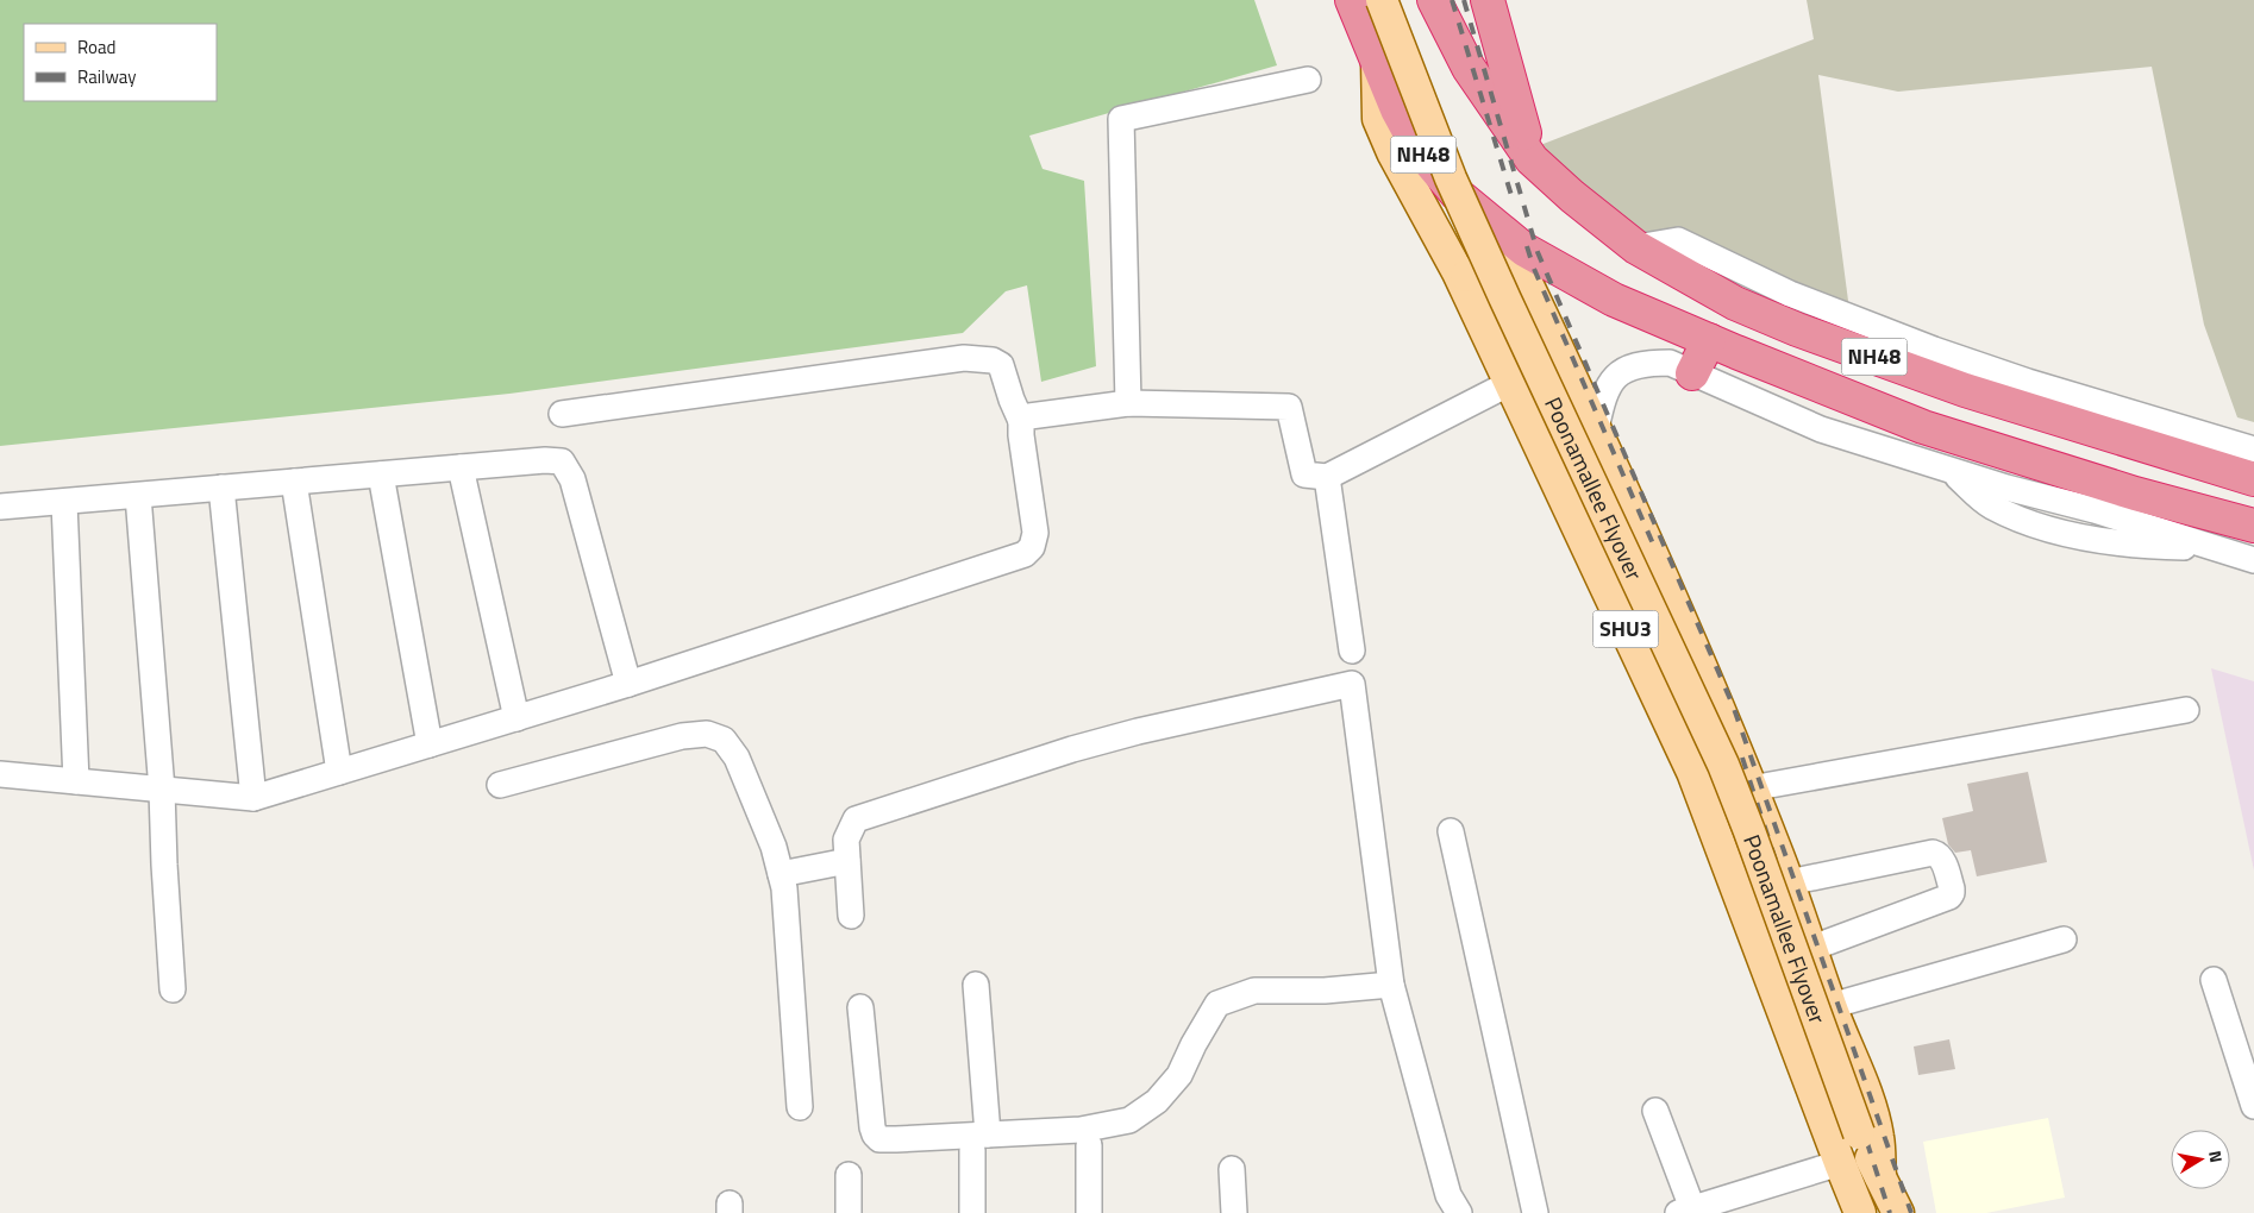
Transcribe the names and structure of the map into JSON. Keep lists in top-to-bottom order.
{
  "streets": {
    "highway": ["NH48"],
    "main road": ["Poonamallee Flyover", "SHU3"]
  },
  "crossings": [
    ["NH48", "Poonamallee Flyover"],
    ["NH48", "SHU3"],
    ["Poonamallee Flyover", "SHU3"]
  ],
  "legend": ["Road", "Railway"],
  "north": "right"
}
